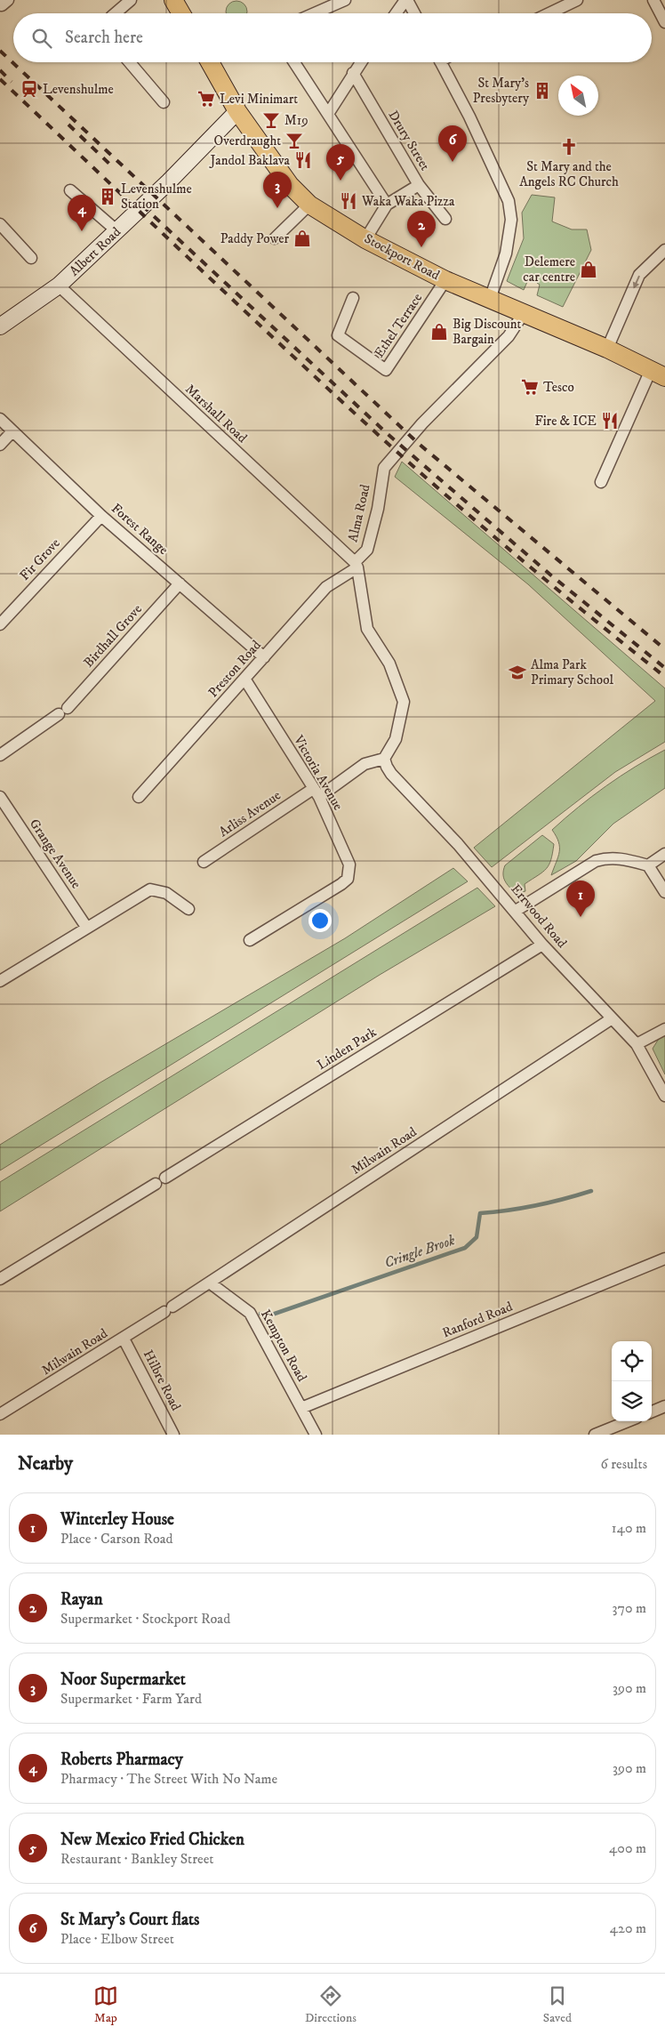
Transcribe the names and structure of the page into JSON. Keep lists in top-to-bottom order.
{
  "streets": {
    "highway": ["Stockport Road"],
    "main road": ["Albert Road"],
    "street": [
      "Drury Street",
      "Ethel Terrace",
      "Marshall Road",
      "Alma Road",
      "Forest Range",
      "Fir Grove",
      "Birdhall Grove",
      "Preston Road",
      "Victoria Avenue",
      "Arliss Avenue",
      "Grange Avenue",
      "Errwood Road",
      "Linden Park",
      "Milwain Road",
      "Ranford Road",
      "Kempton Road",
      "Hilbre Road"
    ]
  },
  "crossings": [
    ["Albert Road", "Stockport Road"],
    ["Albert Road", "Marshall Road"],
    ["Stockport Road", "Ethel Terrace"],
    ["Stockport Road", "Alma Road"],
    ["Marshall Road", "Alma Road"],
    ["Marshall Road", "Preston Road"],
    ["Alma Road", "Preston Road"],
    ["Forest Range", "Fir Grove"],
    ["Forest Range", "Birdhall Grove"],
    ["Forest Range", "Preston Road"],
    ["Preston Road", "Victoria Avenue"],
    ["Victoria Avenue", "Arliss Avenue"],
    ["Errwood Road", "Linden Park"],
    ["Errwood Road", "Milwain Road"],
    ["Milwain Road", "Kempton Road"],
    ["Milwain Road", "Hilbre Road"],
    ["Ranford Road", "Kempton Road"]
  ],
  "water": ["Cringle Brook"],
  "places": {
    "station": ["Levenshulme"],
    "building": ["St Mary's Presbytery", "Levenshulme Station"],
    "supermarket": ["Levi Minimart", "Tesco"],
    "bar": ["M19", "Overdraught"],
    "church": ["St Mary and the Angels RC Church"],
    "restaurant": ["Jandol Baklava", "Waka Waka Pizza", "Fire & ICE"],
    "shop": ["Paddy Power", "Delemere car centre", "Big Discount Bargain"],
    "school or university": ["Alma Park Primary School"]
  },
  "north": "top left",
  "page": {
    "search": "Search here",
    "pins": [
      "6",
      "5",
      "3",
      "4",
      "2",
      "1"
    ],
    "heading": ["Nearby", "6 results"],
    "list": [
      {
        "mark": "1",
        "name": "Winterley House",
        "note": "Place · Carson Road",
        "value": "140 m"
      },
      {
        "mark": "2",
        "name": "Rayan",
        "note": "Supermarket · Stockport Road",
        "value": "370 m"
      },
      {
        "mark": "3",
        "name": "Noor Supermarket",
        "note": "Supermarket · Farm Yard",
        "value": "390 m"
      },
      {
        "mark": "4",
        "name": "Roberts Pharmacy",
        "note": "Pharmacy · The Street With No Name",
        "value": "390 m"
      },
      {
        "mark": "5",
        "name": "New Mexico Fried Chicken",
        "note": "Restaurant · Bankley Street",
        "value": "400 m"
      },
      {
        "mark": "6",
        "name": "St Mary's Court flats",
        "note": "Place · Elbow Street",
        "value": "420 m"
      }
    ],
    "nav": ["Map", "Directions", "Saved"]
  }
}
